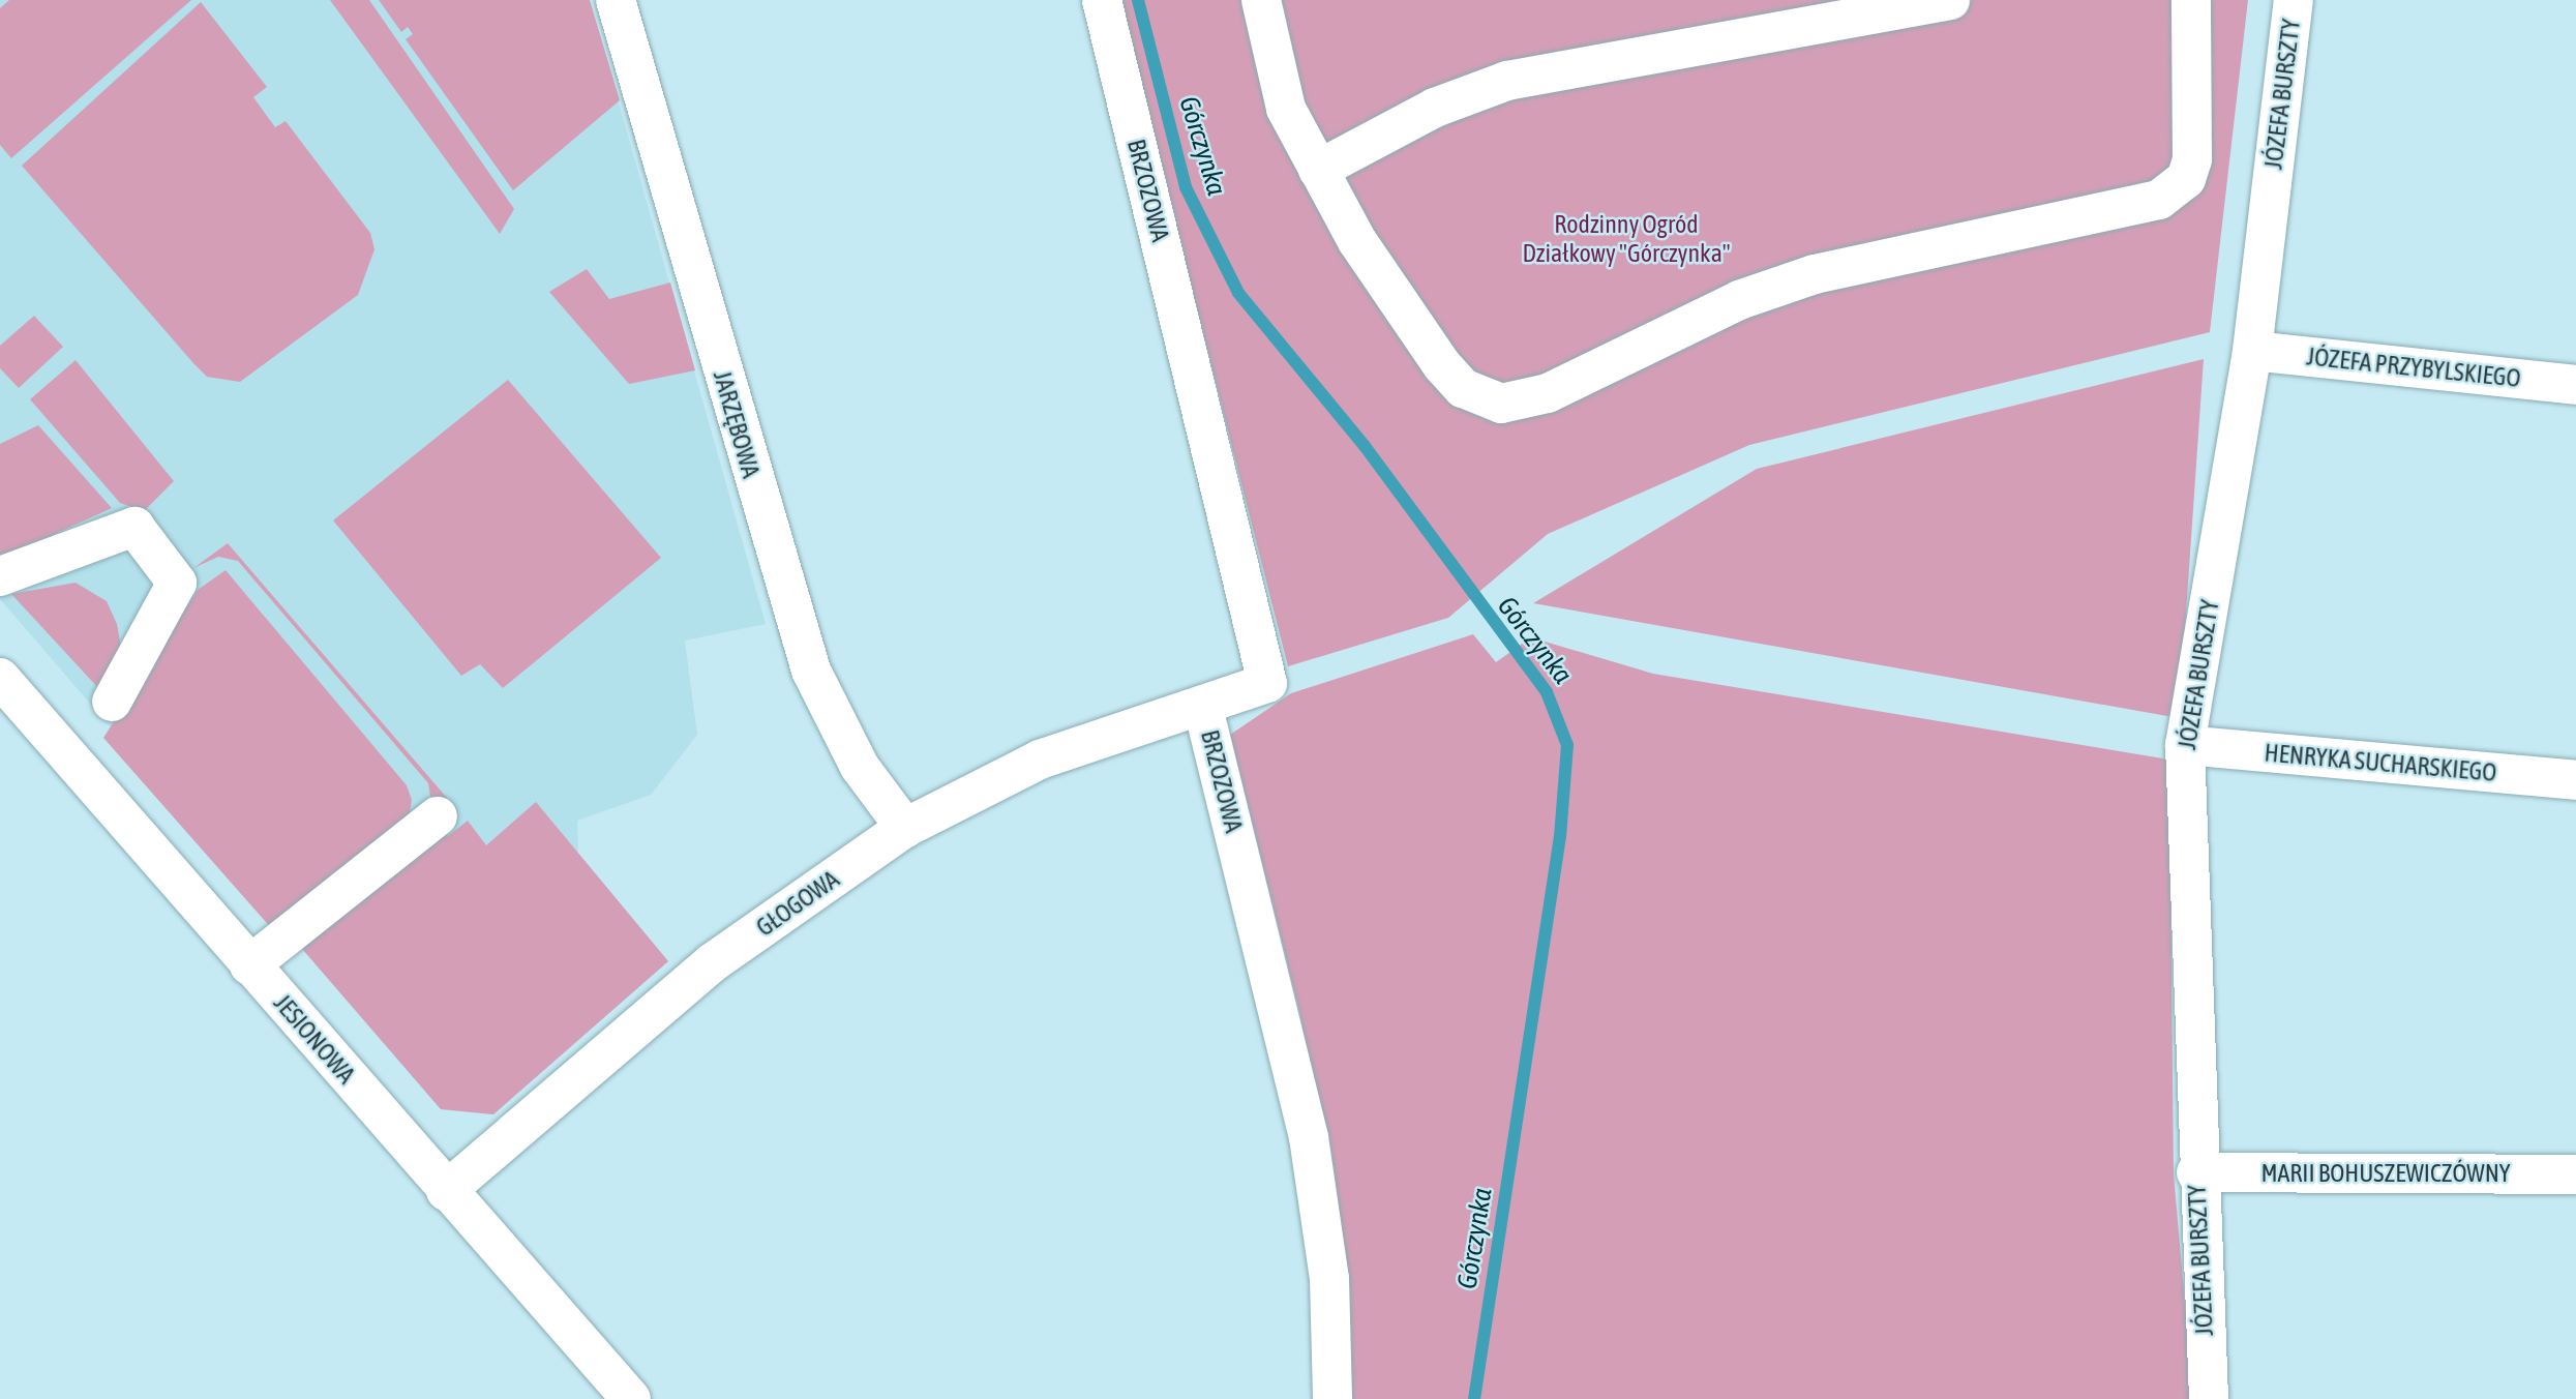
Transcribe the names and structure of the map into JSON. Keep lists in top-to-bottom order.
{
  "streets": {
    "street": [
      "JÓZEFA BURSZTY",
      "BRZOZOWA",
      "JÓZEFA PRZYBYLSKIEGO",
      "JARZĘBOWA",
      "HENRYKA SUCHARSKIEGO",
      "GŁOGOWA",
      "JESIONOWA",
      "MARII BOHUSZEWICZÓWNY"
    ]
  },
  "crossings": [
    ["JÓZEFA BURSZTY", "JÓZEFA PRZYBYLSKIEGO"],
    ["JÓZEFA BURSZTY", "HENRYKA SUCHARSKIEGO"],
    ["JÓZEFA BURSZTY", "MARII BOHUSZEWICZÓWNY"],
    ["BRZOZOWA", "GŁOGOWA"],
    ["JARZĘBOWA", "GŁOGOWA"],
    ["GŁOGOWA", "JESIONOWA"]
  ],
  "water": ["Górczynka"],
  "parks": ["Rodzinny Ogród Działkowy \"Górczynka\""]
}
